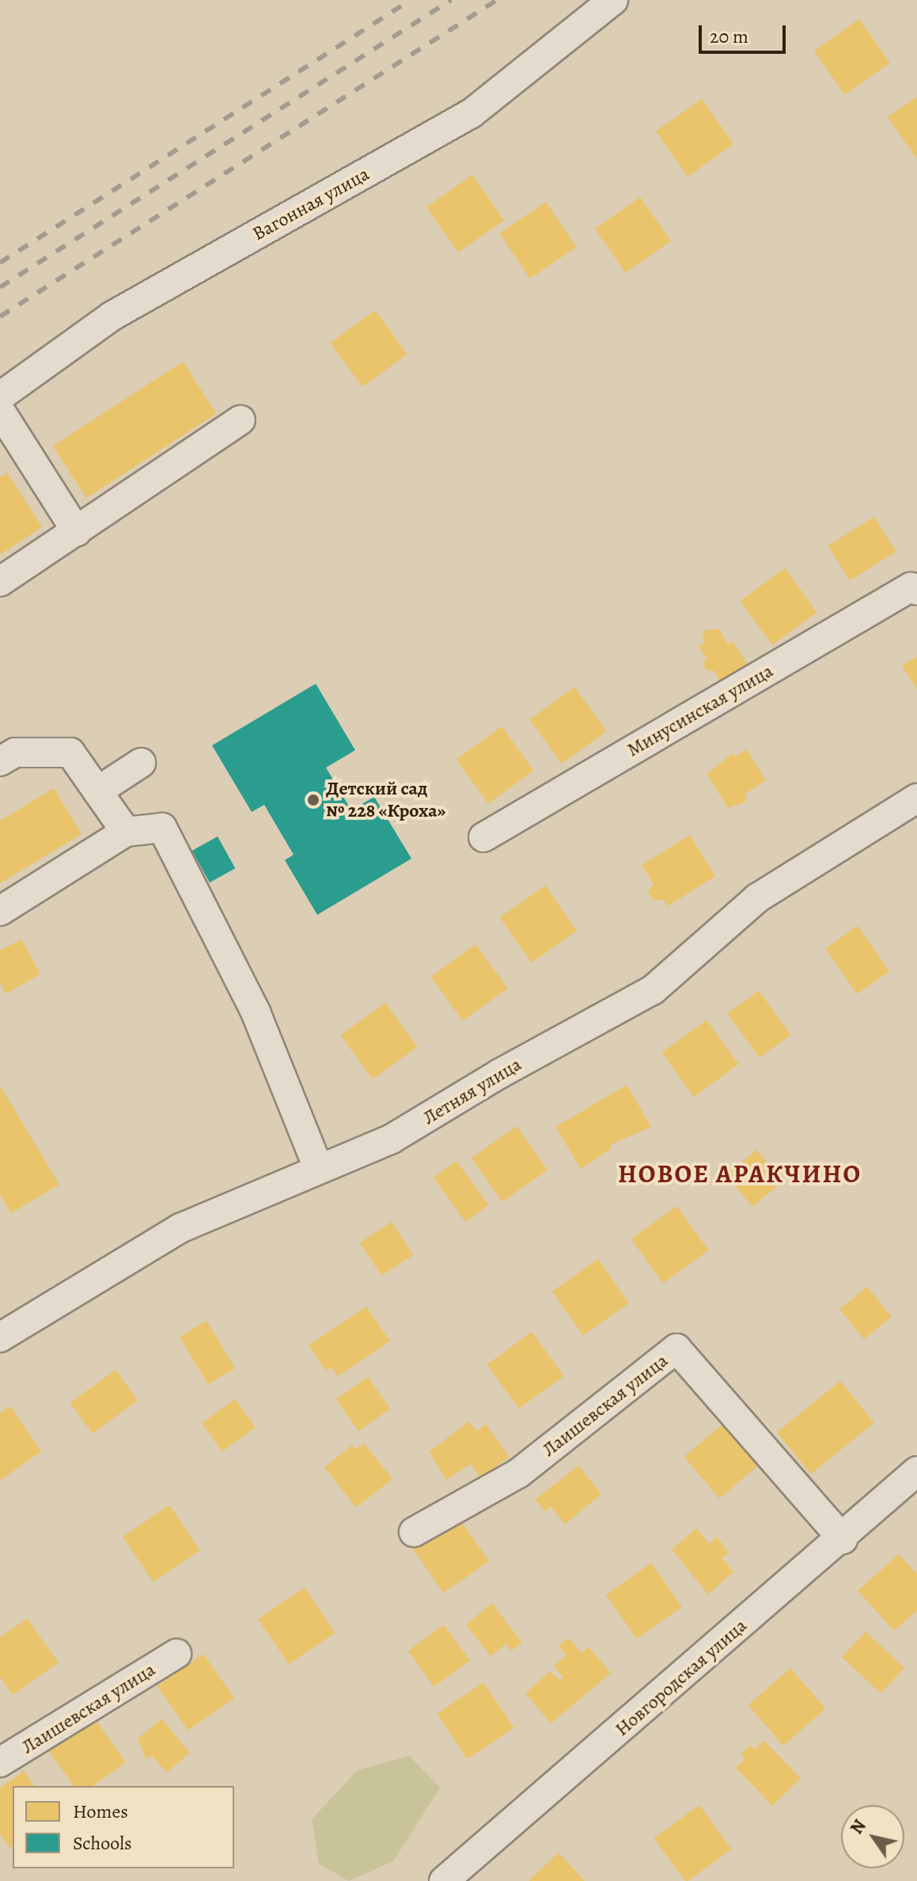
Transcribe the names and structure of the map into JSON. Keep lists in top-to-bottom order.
{
  "streets": {
    "street": [
      "Вагонная улица",
      "Минусинская улица",
      "Летняя улица",
      "Лаишевская улица",
      "Новгородская улица"
    ]
  },
  "crossings": [
    ["Лаишевская улица", "Новгородская улица"]
  ],
  "districts": ["НОВОЕ АРАКЧИНО"],
  "places": ["Детский сад № 228 «Кроха»"],
  "legend": ["Homes", "Schools"],
  "scale_bar": "20 m",
  "north": "top left"
}
